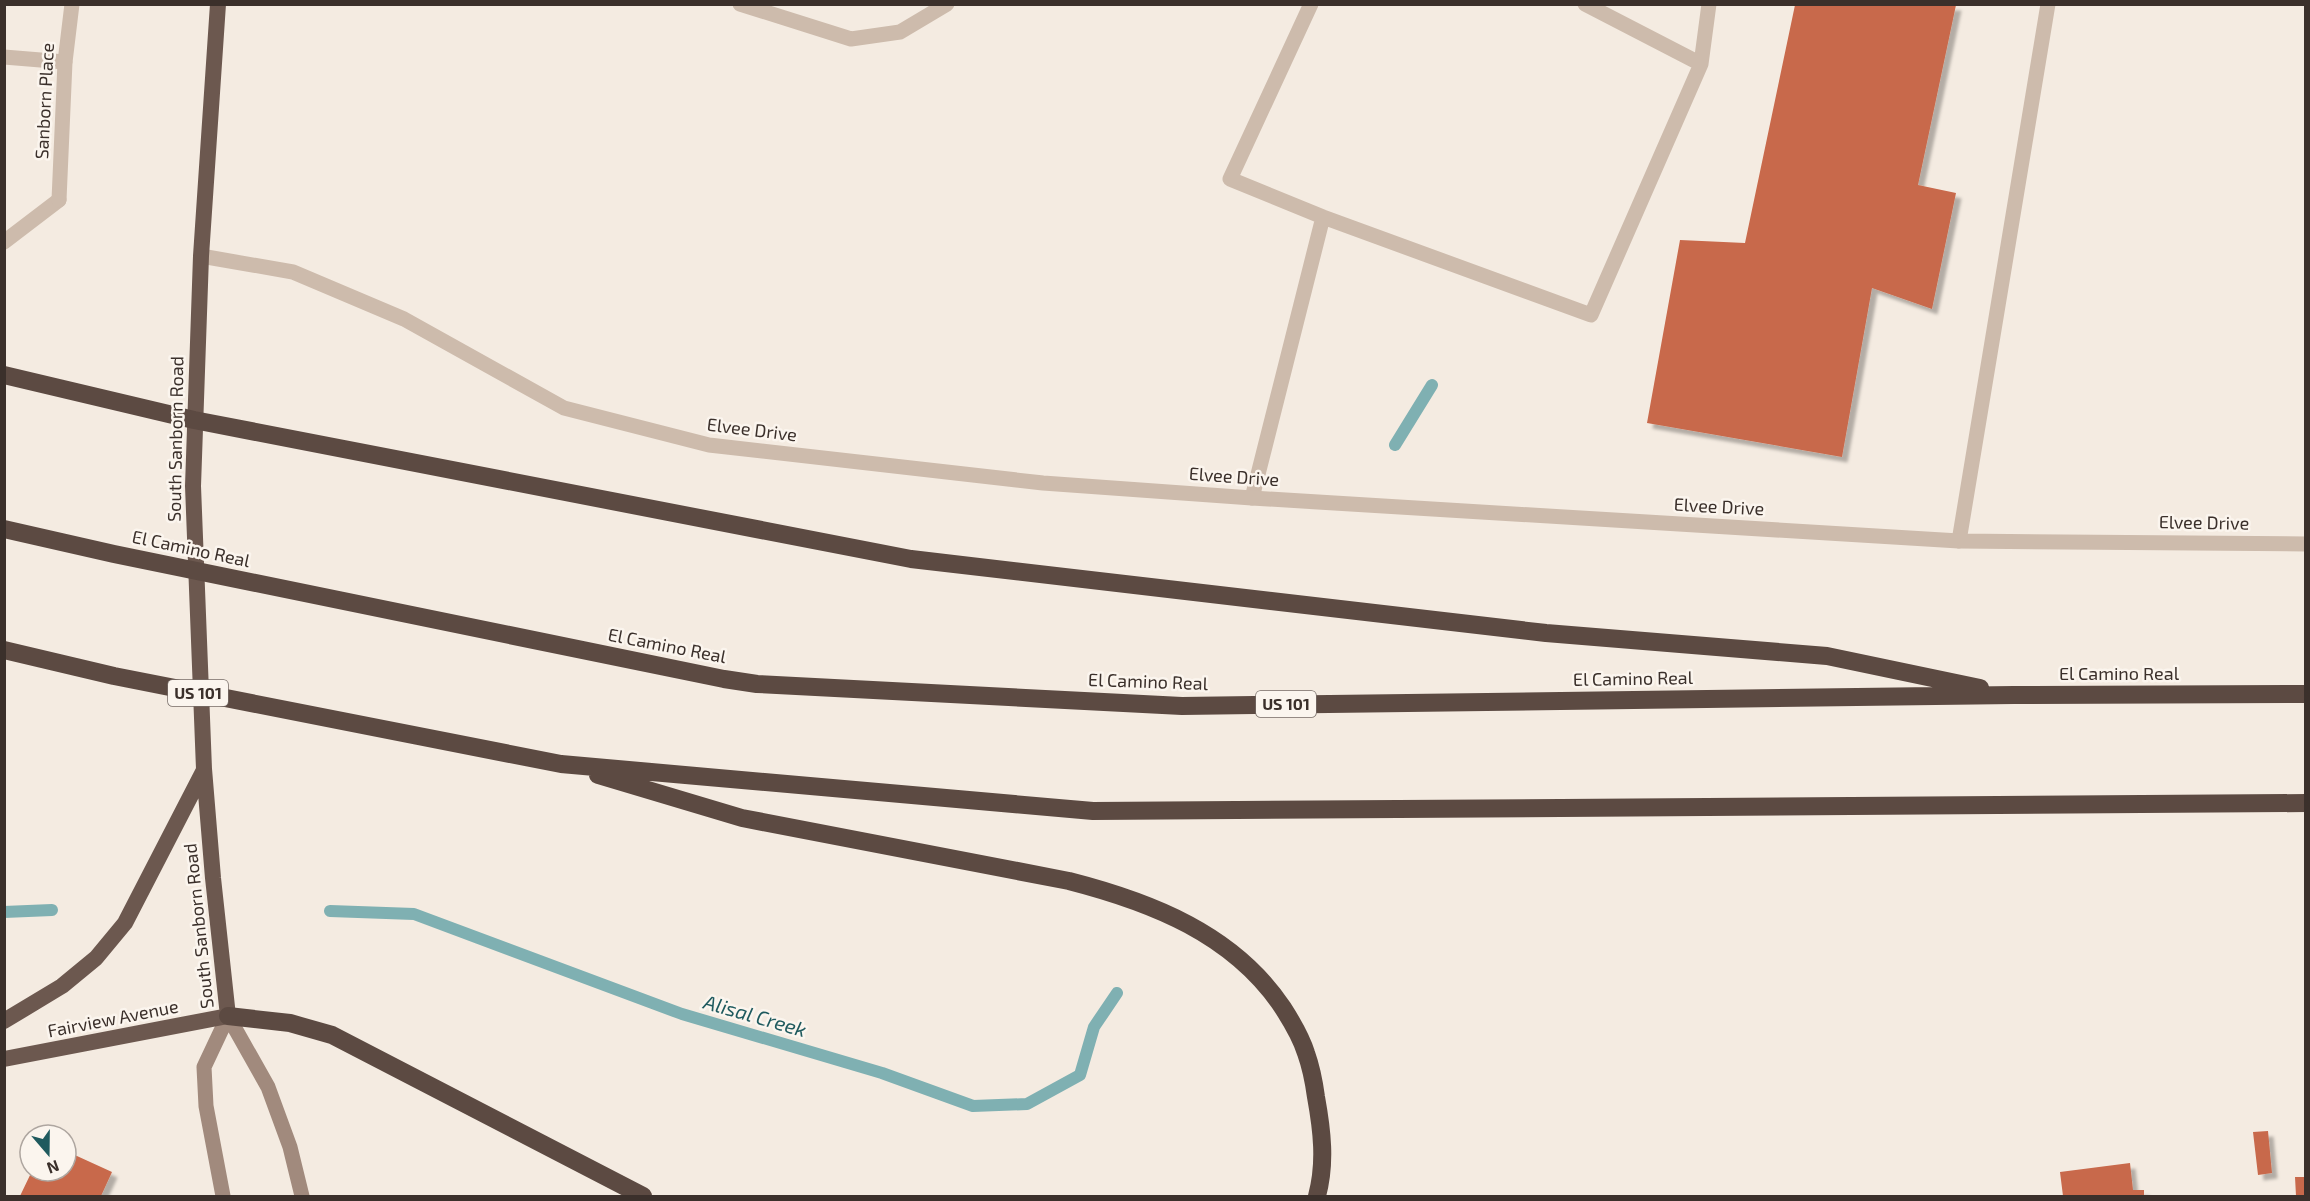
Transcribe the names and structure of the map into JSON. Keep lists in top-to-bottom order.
{
  "streets": {
    "highway": [
      "South Sanborn Road",
      "El Camino Real",
      "US 101",
      "Fairview Avenue"
    ],
    "street": ["Sanborn Place", "Elvee Drive"]
  },
  "crossings": [
    ["Elvee Drive", "South Sanborn Road"],
    ["South Sanborn Road", "Fairview Avenue"]
  ],
  "water": ["Alisal Creek"],
  "north": "bottom"
}
